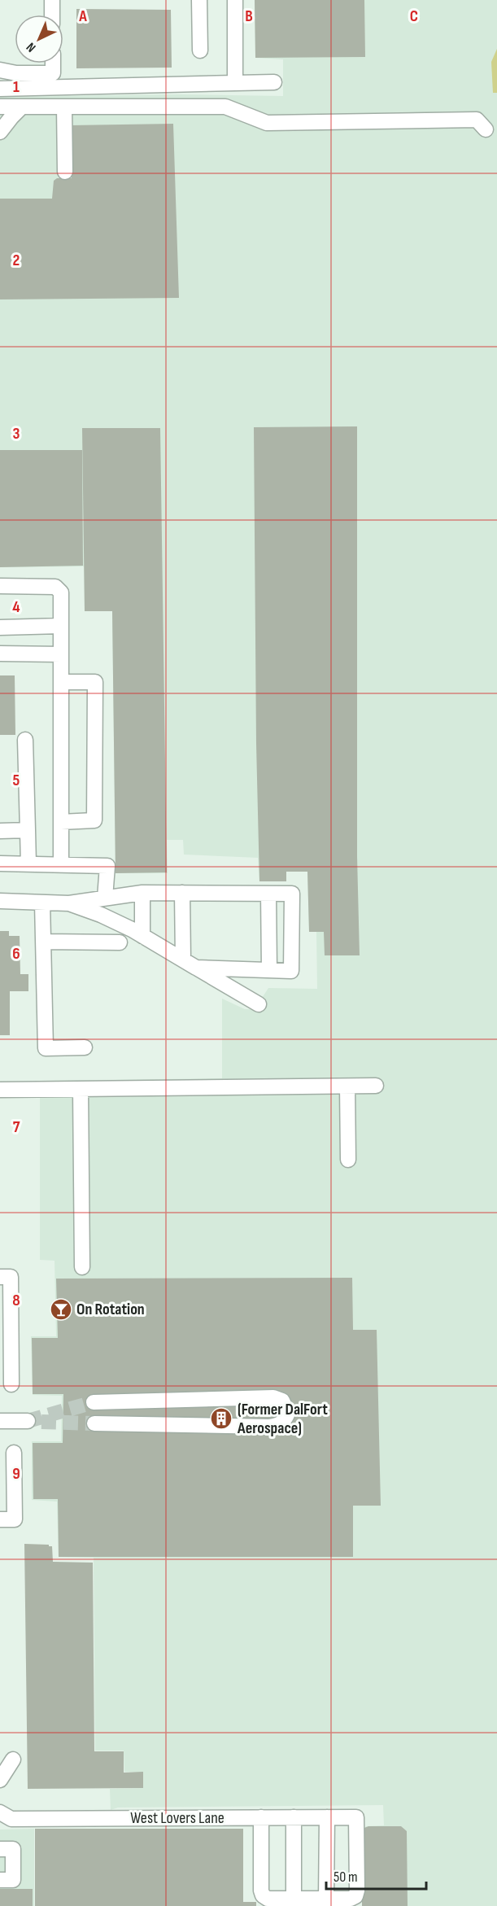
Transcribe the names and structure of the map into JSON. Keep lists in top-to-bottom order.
{
  "streets": {
    "lane": ["West Lovers Lane"]
  },
  "places": {
    "bar": ["On Rotation"],
    "building": ["(Former DalFort Aerospace)"]
  },
  "scale_bar": "50 m",
  "north": "bottom left",
  "grid": {
    "columns": ["A", "B", "C"],
    "rows": [
      "1",
      "2",
      "3",
      "4",
      "5",
      "6",
      "7",
      "8",
      "9"
    ]
  }
}
